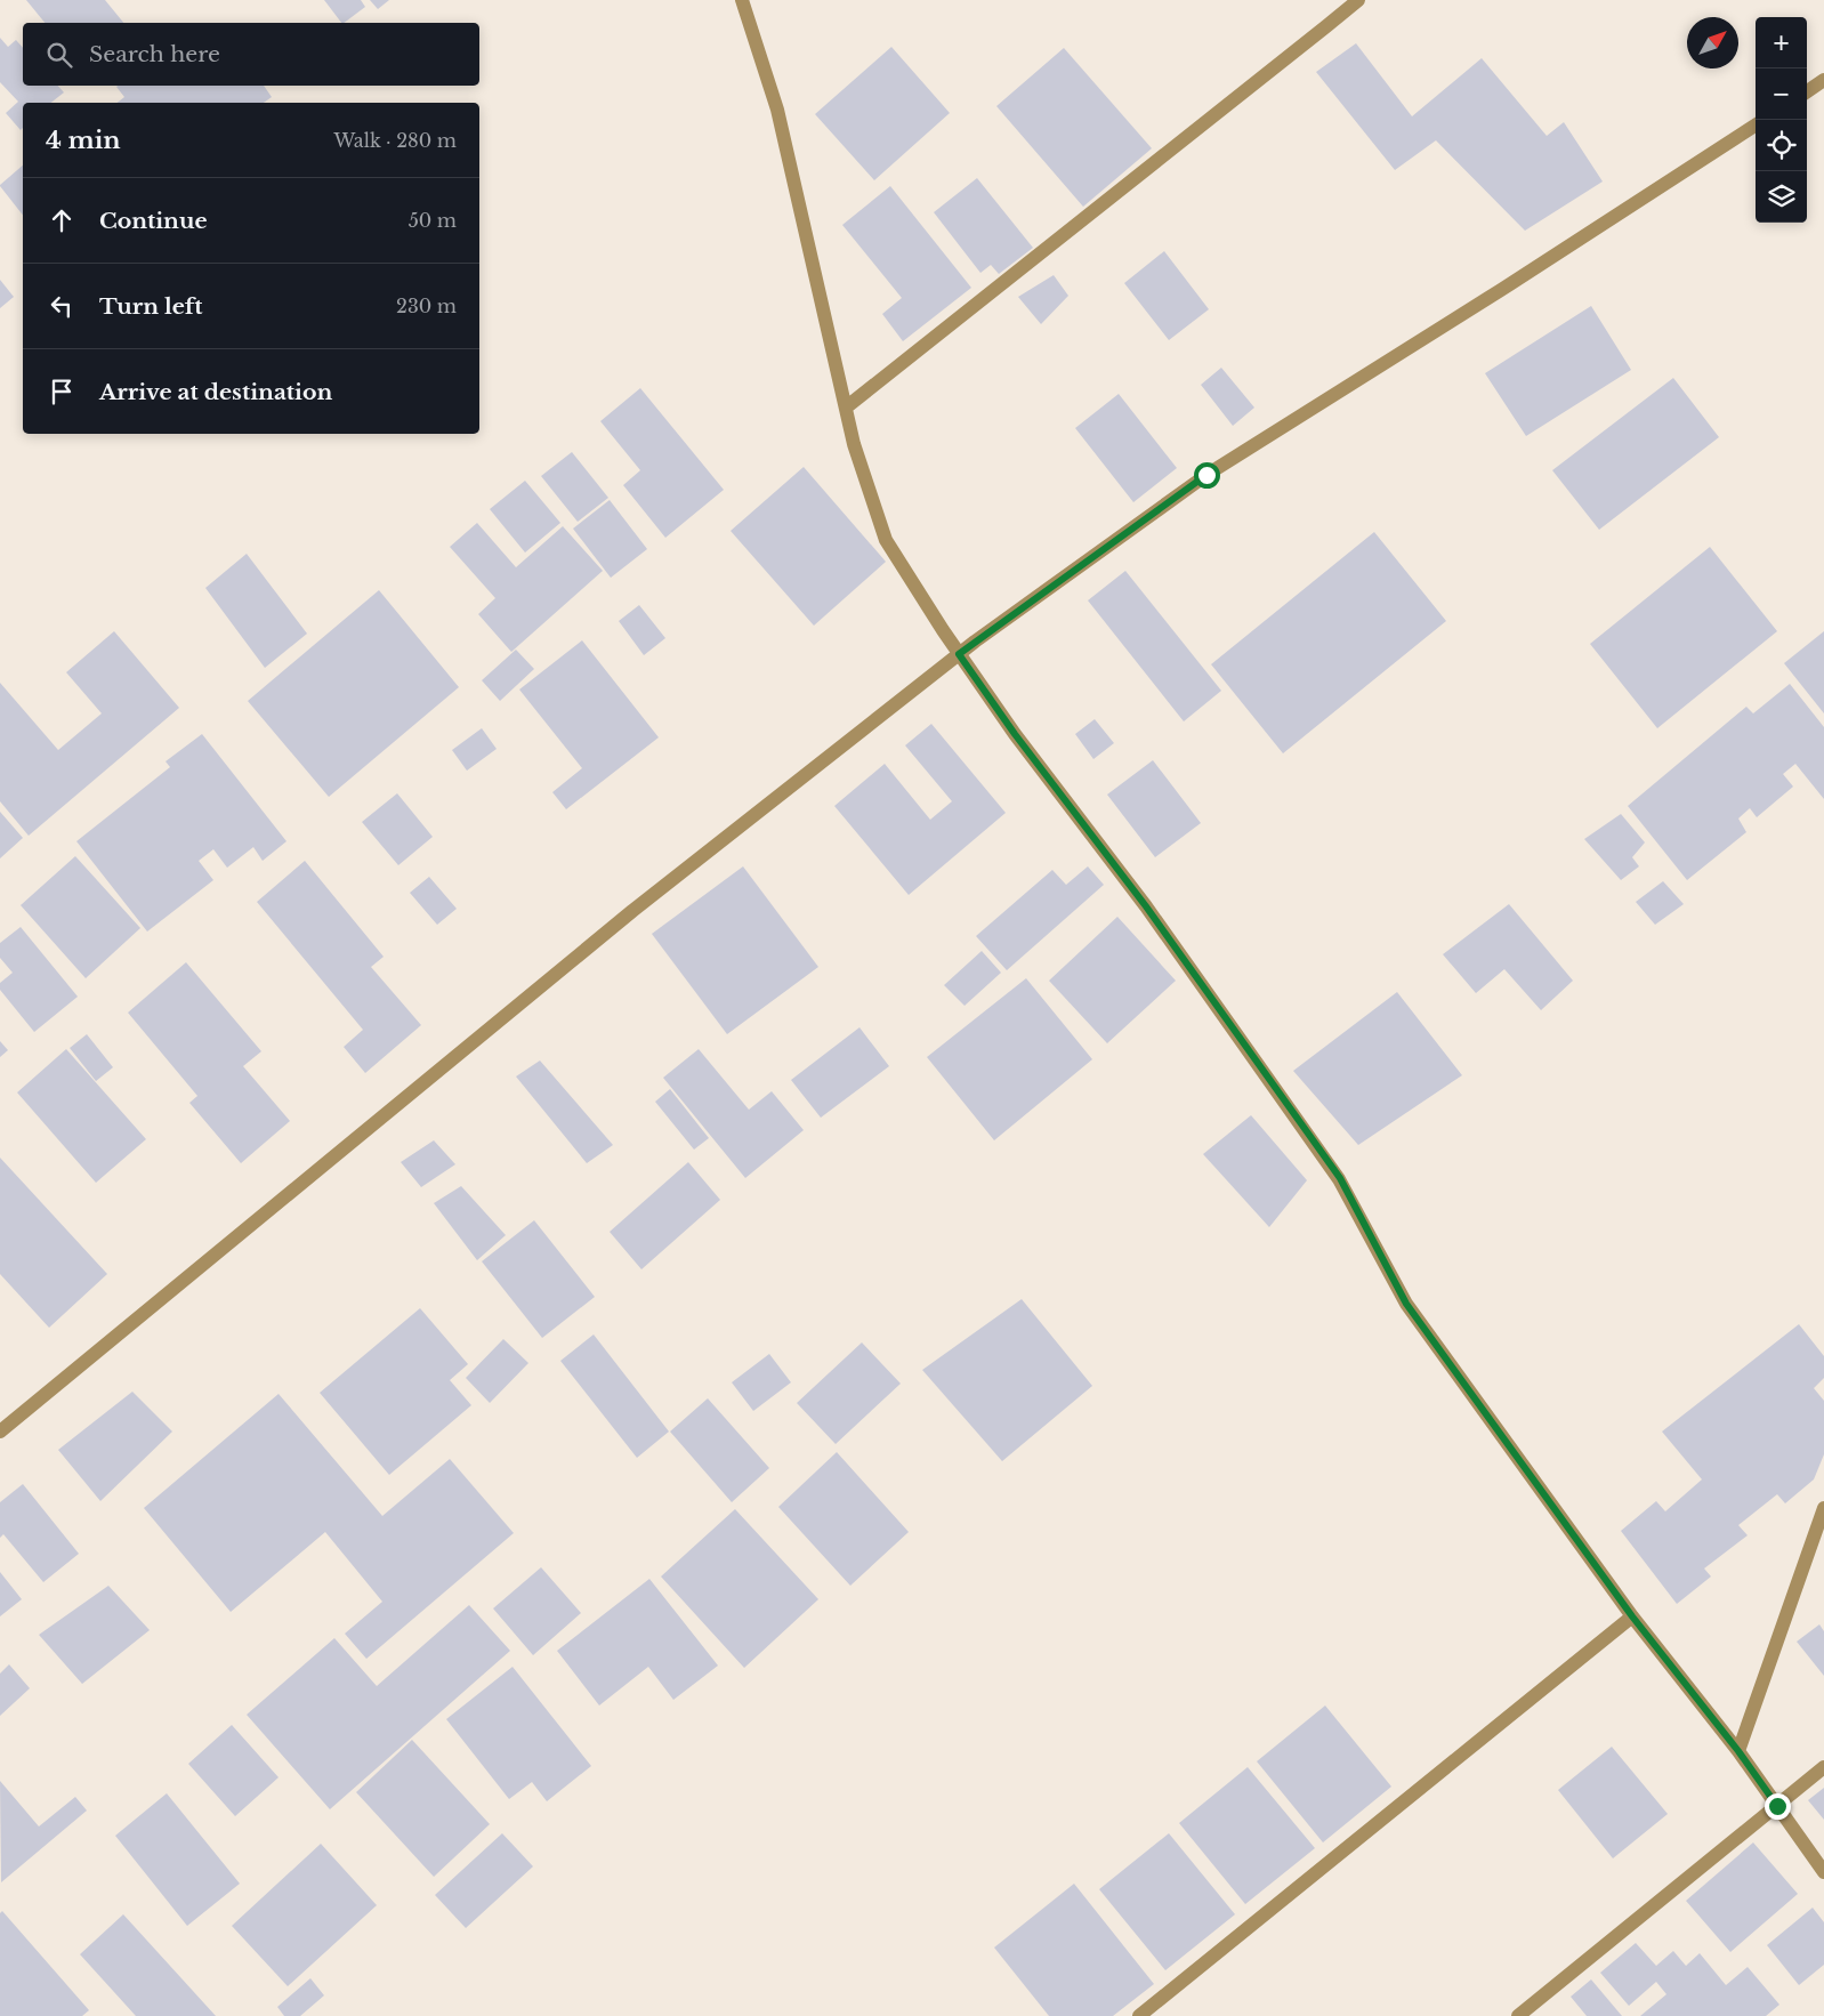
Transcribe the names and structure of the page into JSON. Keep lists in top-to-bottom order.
{
  "north": "top right",
  "page": {
    "map_buttons": ["+", "−"],
    "search": "Search here",
    "heading": ["4 min", "Walk · 280 m"],
    "list": [
      ["Continue", "50 m"],
      ["Turn left", "230 m"],
      "Arrive at destination"
    ]
  }
}
